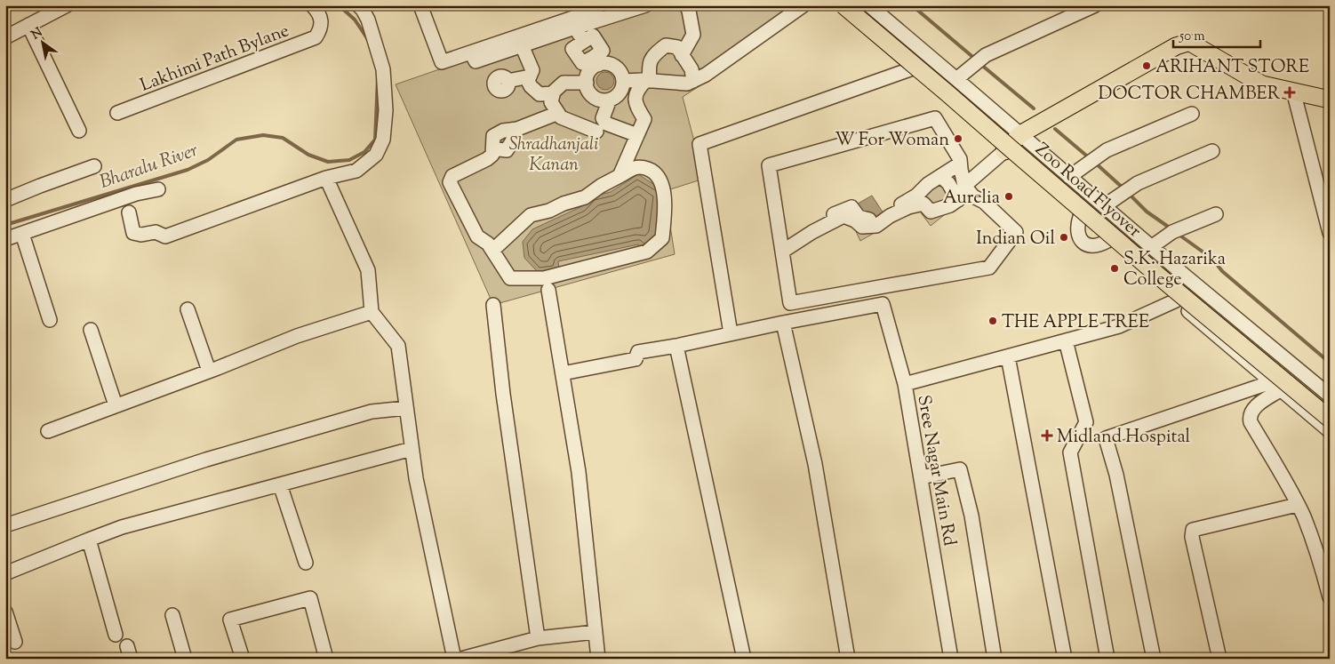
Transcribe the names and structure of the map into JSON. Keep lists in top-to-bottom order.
{
  "streets": {
    "main road": ["Zoo Road Flyover"],
    "street": ["Lakhimi Path Bylane", "Sree Nagar Main Rd"]
  },
  "water": ["Bharalu River"],
  "parks": ["Shradhanjali Kanan"],
  "places": {
    "other": [
      "ARIHANT STORE",
      "W For Woman",
      "Aurelia",
      "Indian Oil",
      "S.K. Hazarika College",
      "THE APPLE TREE"
    ],
    "health": ["DOCTOR CHAMBER", "Midland Hospital"]
  },
  "scale_bar": "50 m",
  "north": "top left"
}
